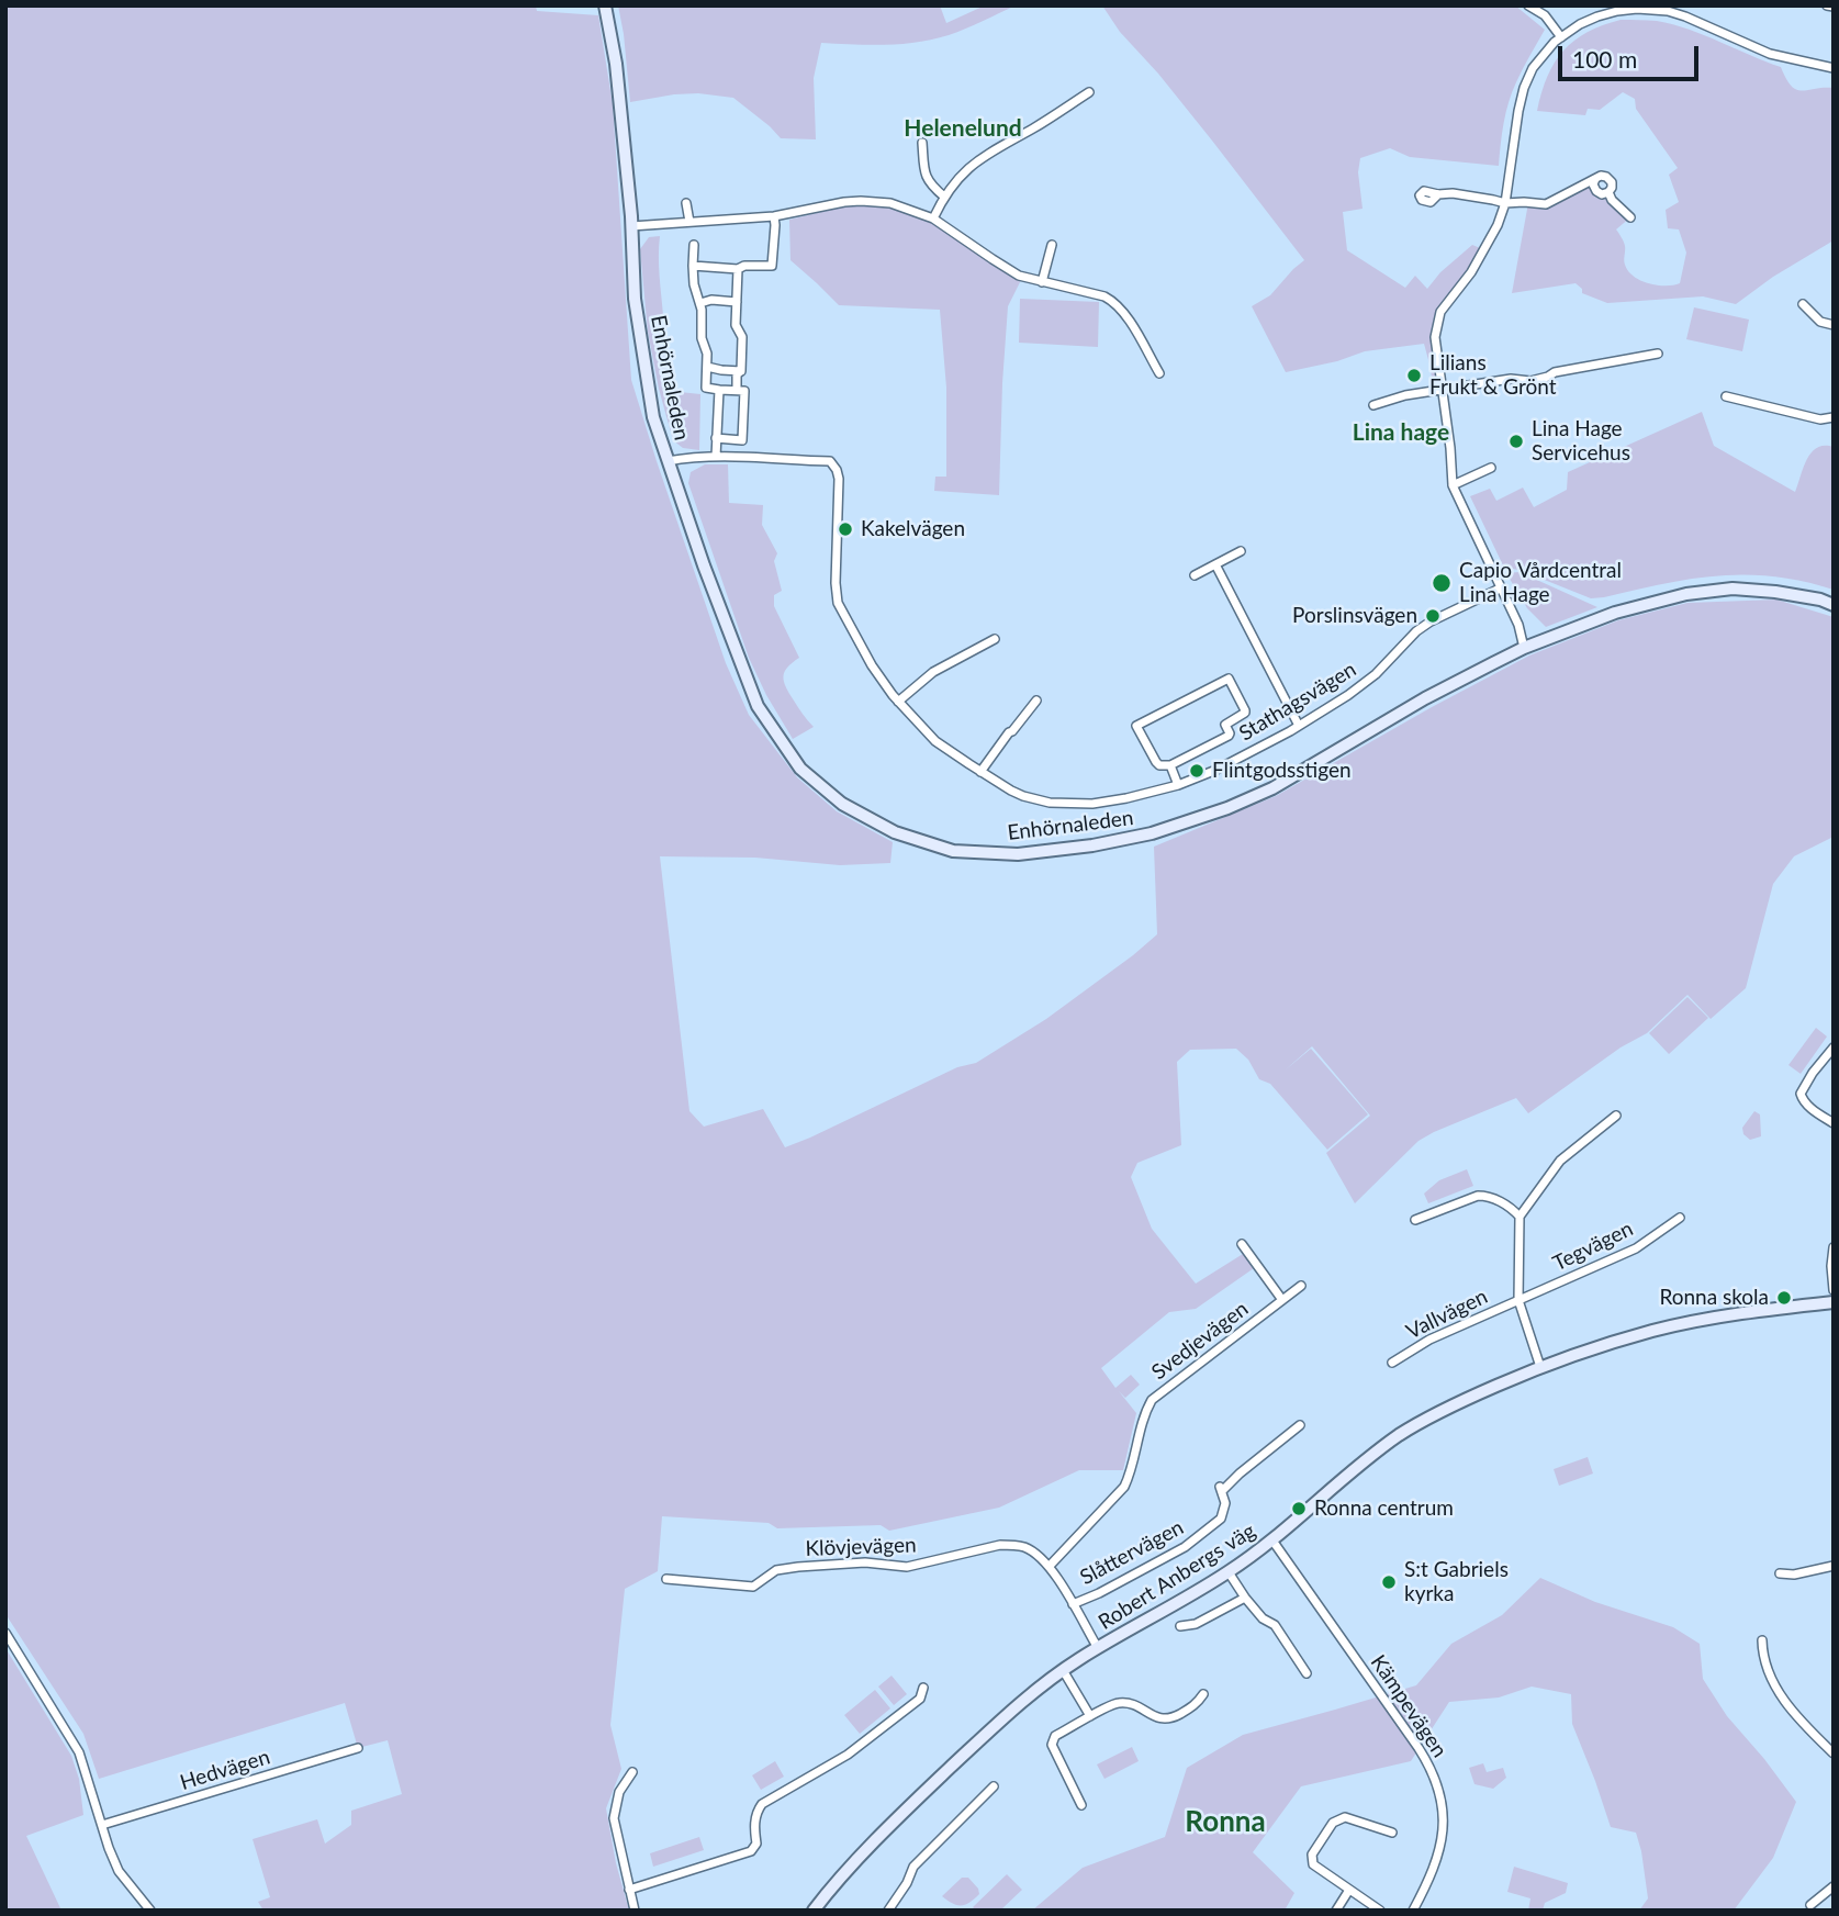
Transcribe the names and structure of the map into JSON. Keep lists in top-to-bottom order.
{
  "streets": {
    "street": [
      "Enhörnaleden",
      "Stathagsvägen",
      "Tegvägen",
      "Vallvägen",
      "Svedjevägen",
      "Klövjevägen",
      "Slåttervägen",
      "Robert Anbergs väg",
      "Kämpevägen",
      "Hedvägen"
    ]
  },
  "crossings": [
    ["Tegvägen", "Vallvägen"],
    ["Svedjevägen", "Klövjevägen"],
    ["Klövjevägen", "Slåttervägen"],
    ["Klövjevägen", "Robert Anbergs väg"],
    ["Robert Anbergs väg", "Kämpevägen"]
  ],
  "districts": ["Helenelund", "Lina hage", "Ronna"],
  "places": [
    "Lilians Frukt & Grönt",
    "Lina Hage Servicehus",
    "Kakelvägen",
    "Capio Vårdcentral Lina Hage",
    "Porslinsvägen",
    "Flintgodsstigen",
    "Ronna skola",
    "Ronna centrum",
    "S:t Gabriels kyrka"
  ],
  "scale_bar": "100 m"
}
